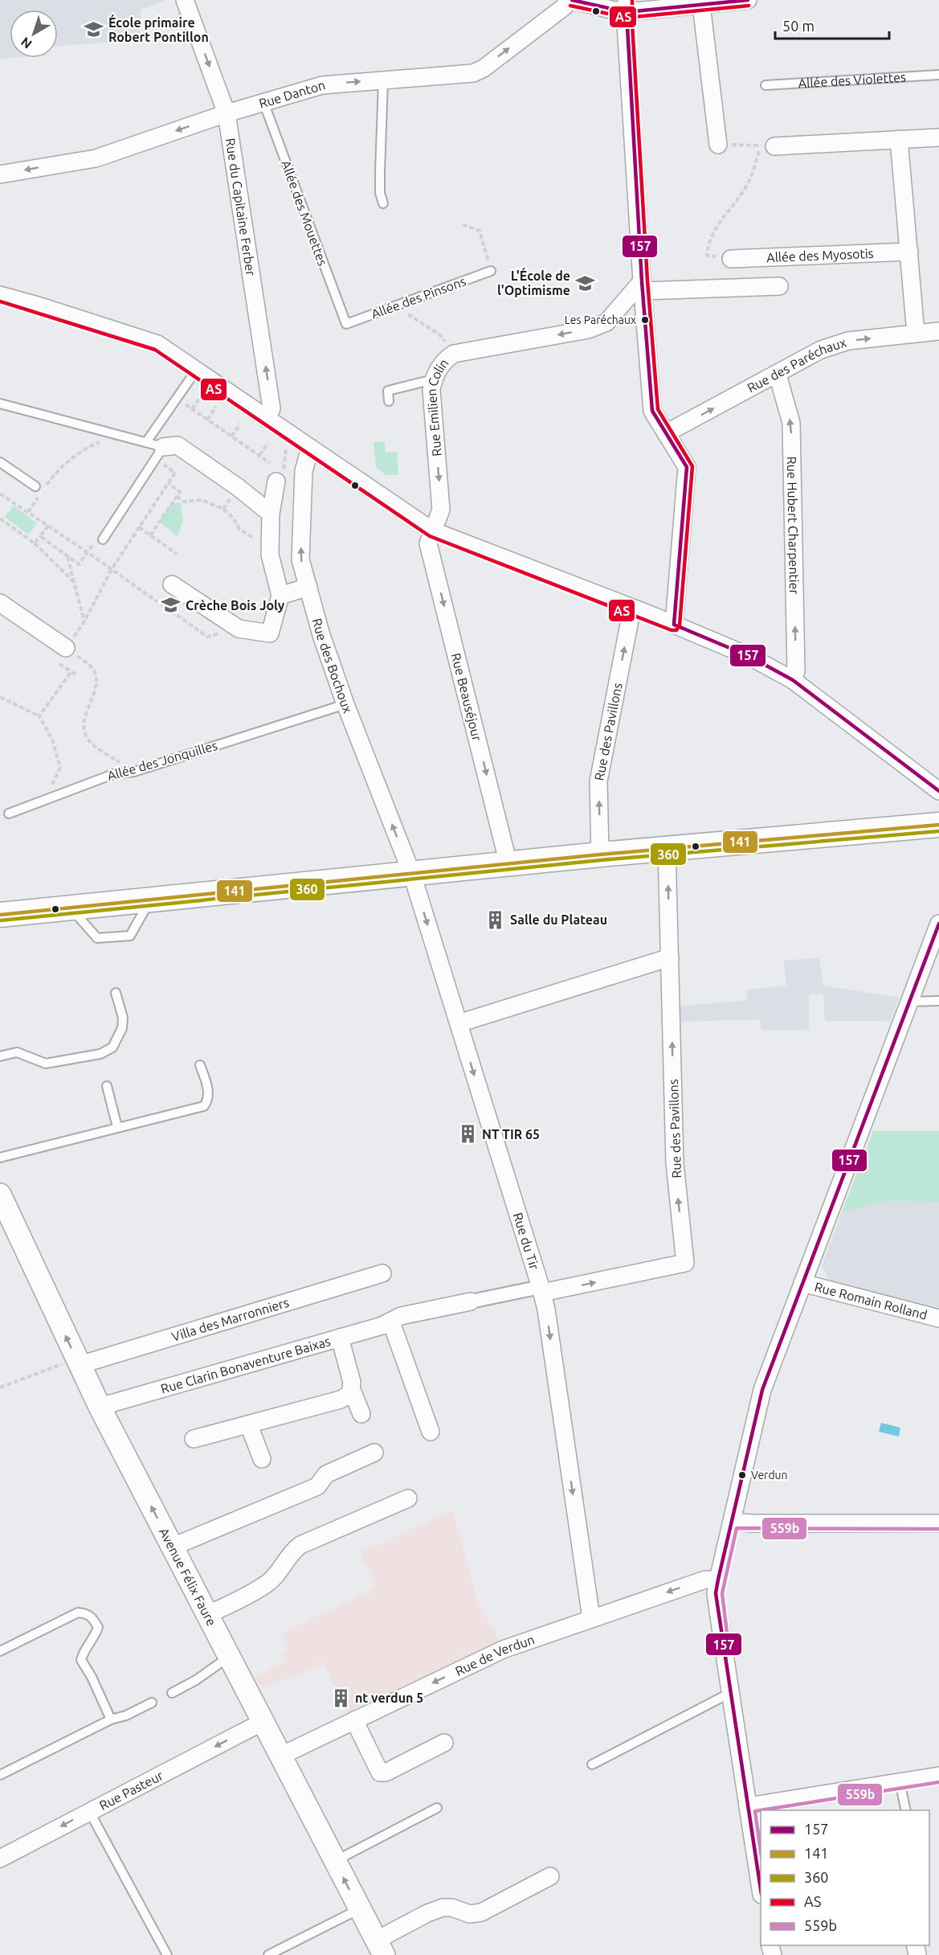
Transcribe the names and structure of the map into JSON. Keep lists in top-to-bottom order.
{
  "streets": {
    "street": [
      "Rue Danton",
      "Rue du Capitaine Ferber",
      "Allée des Myosotis",
      "Rue des Paréchaux",
      "Rue Emilien Colin",
      "Rue Hubert Charpentier",
      "Rue des Bochoux",
      "Rue Beauséjour",
      "Rue des Pavillons",
      "Rue du Tir",
      "Rue Romain Rolland",
      "Villa des Marronniers",
      "Rue Clarin Bonaventure Baixas",
      "Avenue Félix Faure",
      "Rue de Verdun",
      "Rue Pasteur"
    ],
    "lane": [
      "Allée des Violettes",
      "Allée des Mouettes",
      "Allée des Pinsons",
      "Allée des Jonquilles"
    ]
  },
  "crossings": [
    ["Rue Danton", "Rue du Capitaine Ferber"],
    ["Rue Danton", "Allée des Mouettes"],
    ["Allée des Mouettes", "Allée des Pinsons"],
    ["Rue des Paréchaux", "Rue Hubert Charpentier"],
    ["Rue Emilien Colin", "Rue Beauséjour"],
    ["Rue des Bochoux", "Allée des Jonquilles"],
    ["Rue des Bochoux", "Rue du Tir"],
    ["Rue des Pavillons", "Rue du Tir"],
    ["Rue des Pavillons", "Rue Clarin Bonaventure Baixas"],
    ["Rue du Tir", "Rue Clarin Bonaventure Baixas"],
    ["Rue du Tir", "Rue de Verdun"],
    ["Villa des Marronniers", "Avenue Félix Faure"],
    ["Rue Clarin Bonaventure Baixas", "Avenue Félix Faure"],
    ["Avenue Félix Faure", "Rue de Verdun"],
    ["Avenue Félix Faure", "Rue Pasteur"]
  ],
  "one_way": [
    "Rue Emilien Colin",
    "Rue Beauséjour",
    "Rue des Pavillons",
    "Rue du Tir",
    "Avenue Félix Faure",
    "Rue de Verdun",
    "Rue Pasteur"
  ],
  "places": {
    "school or university": ["École primaire Robert Pontillon", "L'École de l'Optimisme", "Crèche Bois Joly"],
    "other": ["Les Paréchaux", "Verdun"],
    "building": ["Salle du Plateau", "NT TIR 65", "nt verdun 5"]
  },
  "lines": [
    "transit line 157",
    "transit line AS",
    "transit line 141",
    "transit line 360",
    "transit line 559b"
  ],
  "legend": [
    "157",
    "141",
    "360",
    "AS",
    "559b"
  ],
  "scale_bar": "50 m",
  "north": "bottom left"
}
